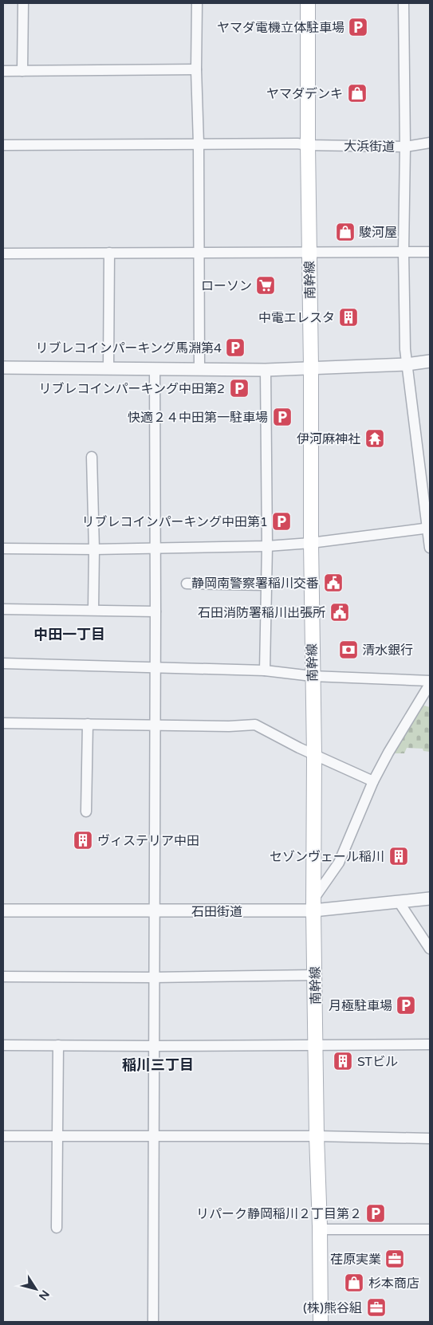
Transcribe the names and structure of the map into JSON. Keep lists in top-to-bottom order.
{
  "streets": {
    "main road": ["南幹線"],
    "street": ["大浜街道", "石田街道"]
  },
  "crossings": [
    ["大浜街道", "南幹線"],
    ["南幹線", "石田街道"]
  ],
  "districts": ["中田一丁目", "稲川三丁目"],
  "places": {
    "parking": [
      "ヤマダ電機立体駐車場",
      "リブレコインパーキング馬淵第4",
      "リブレコインパーキング中田第2",
      "快適２４中田第一駐車場",
      "リブレコインパーキング中田第1",
      "月極駐車場",
      "リパーク静岡稲川２丁目第２"
    ],
    "shop": ["ヤマダデンキ", "駿河屋", "杉本商店"],
    "supermarket": ["ローソン"],
    "building": [
      "中電エレスタ",
      "ヴィステリア中田",
      "セゾンヴェール稲川",
      "STビル"
    ],
    "temple": ["伊河麻神社"],
    "public building": ["静岡南警察署稲川交番", "石田消防署稲川出張所"],
    "bank": ["清水銀行"],
    "office": ["荏原実業", "(株)熊谷組"]
  },
  "north": "bottom right"
}
